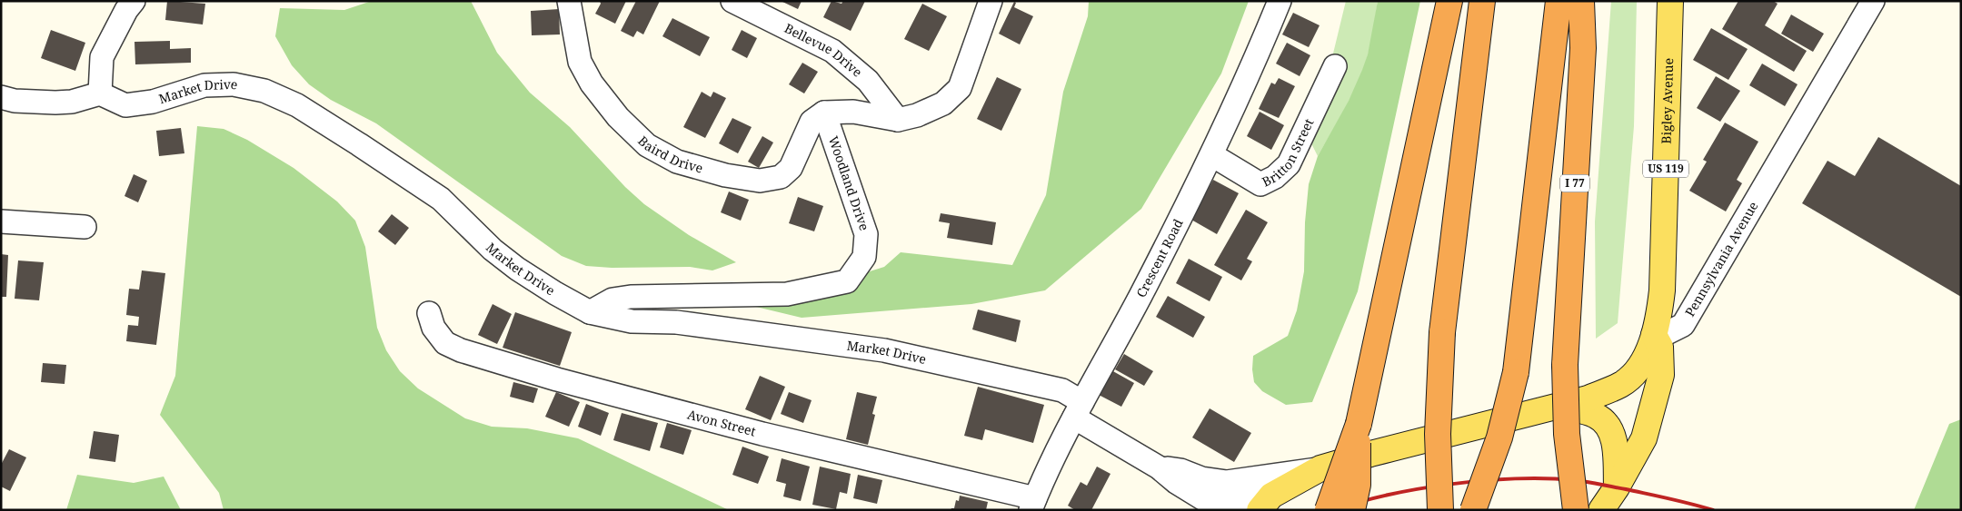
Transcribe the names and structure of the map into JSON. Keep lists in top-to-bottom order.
{
  "streets": {
    "highway": ["I 77"],
    "main road": ["Bigley Avenue", "US 119"],
    "street": [
      "Bellevue Drive",
      "Market Drive",
      "Britton Street",
      "Baird Drive",
      "Woodland Drive",
      "Crescent Road",
      "Pennsylvania Avenue",
      "Avon Street"
    ]
  },
  "crossings": [
    ["Market Drive", "Woodland Drive"],
    ["Market Drive", "Crescent Road"],
    ["Bigley Avenue", "US 119"],
    ["Bigley Avenue", "Pennsylvania Avenue"],
    ["Britton Street", "Crescent Road"],
    ["Baird Drive", "Woodland Drive"],
    ["US 119", "Pennsylvania Avenue"],
    ["Crescent Road", "Avon Street"]
  ]
}
